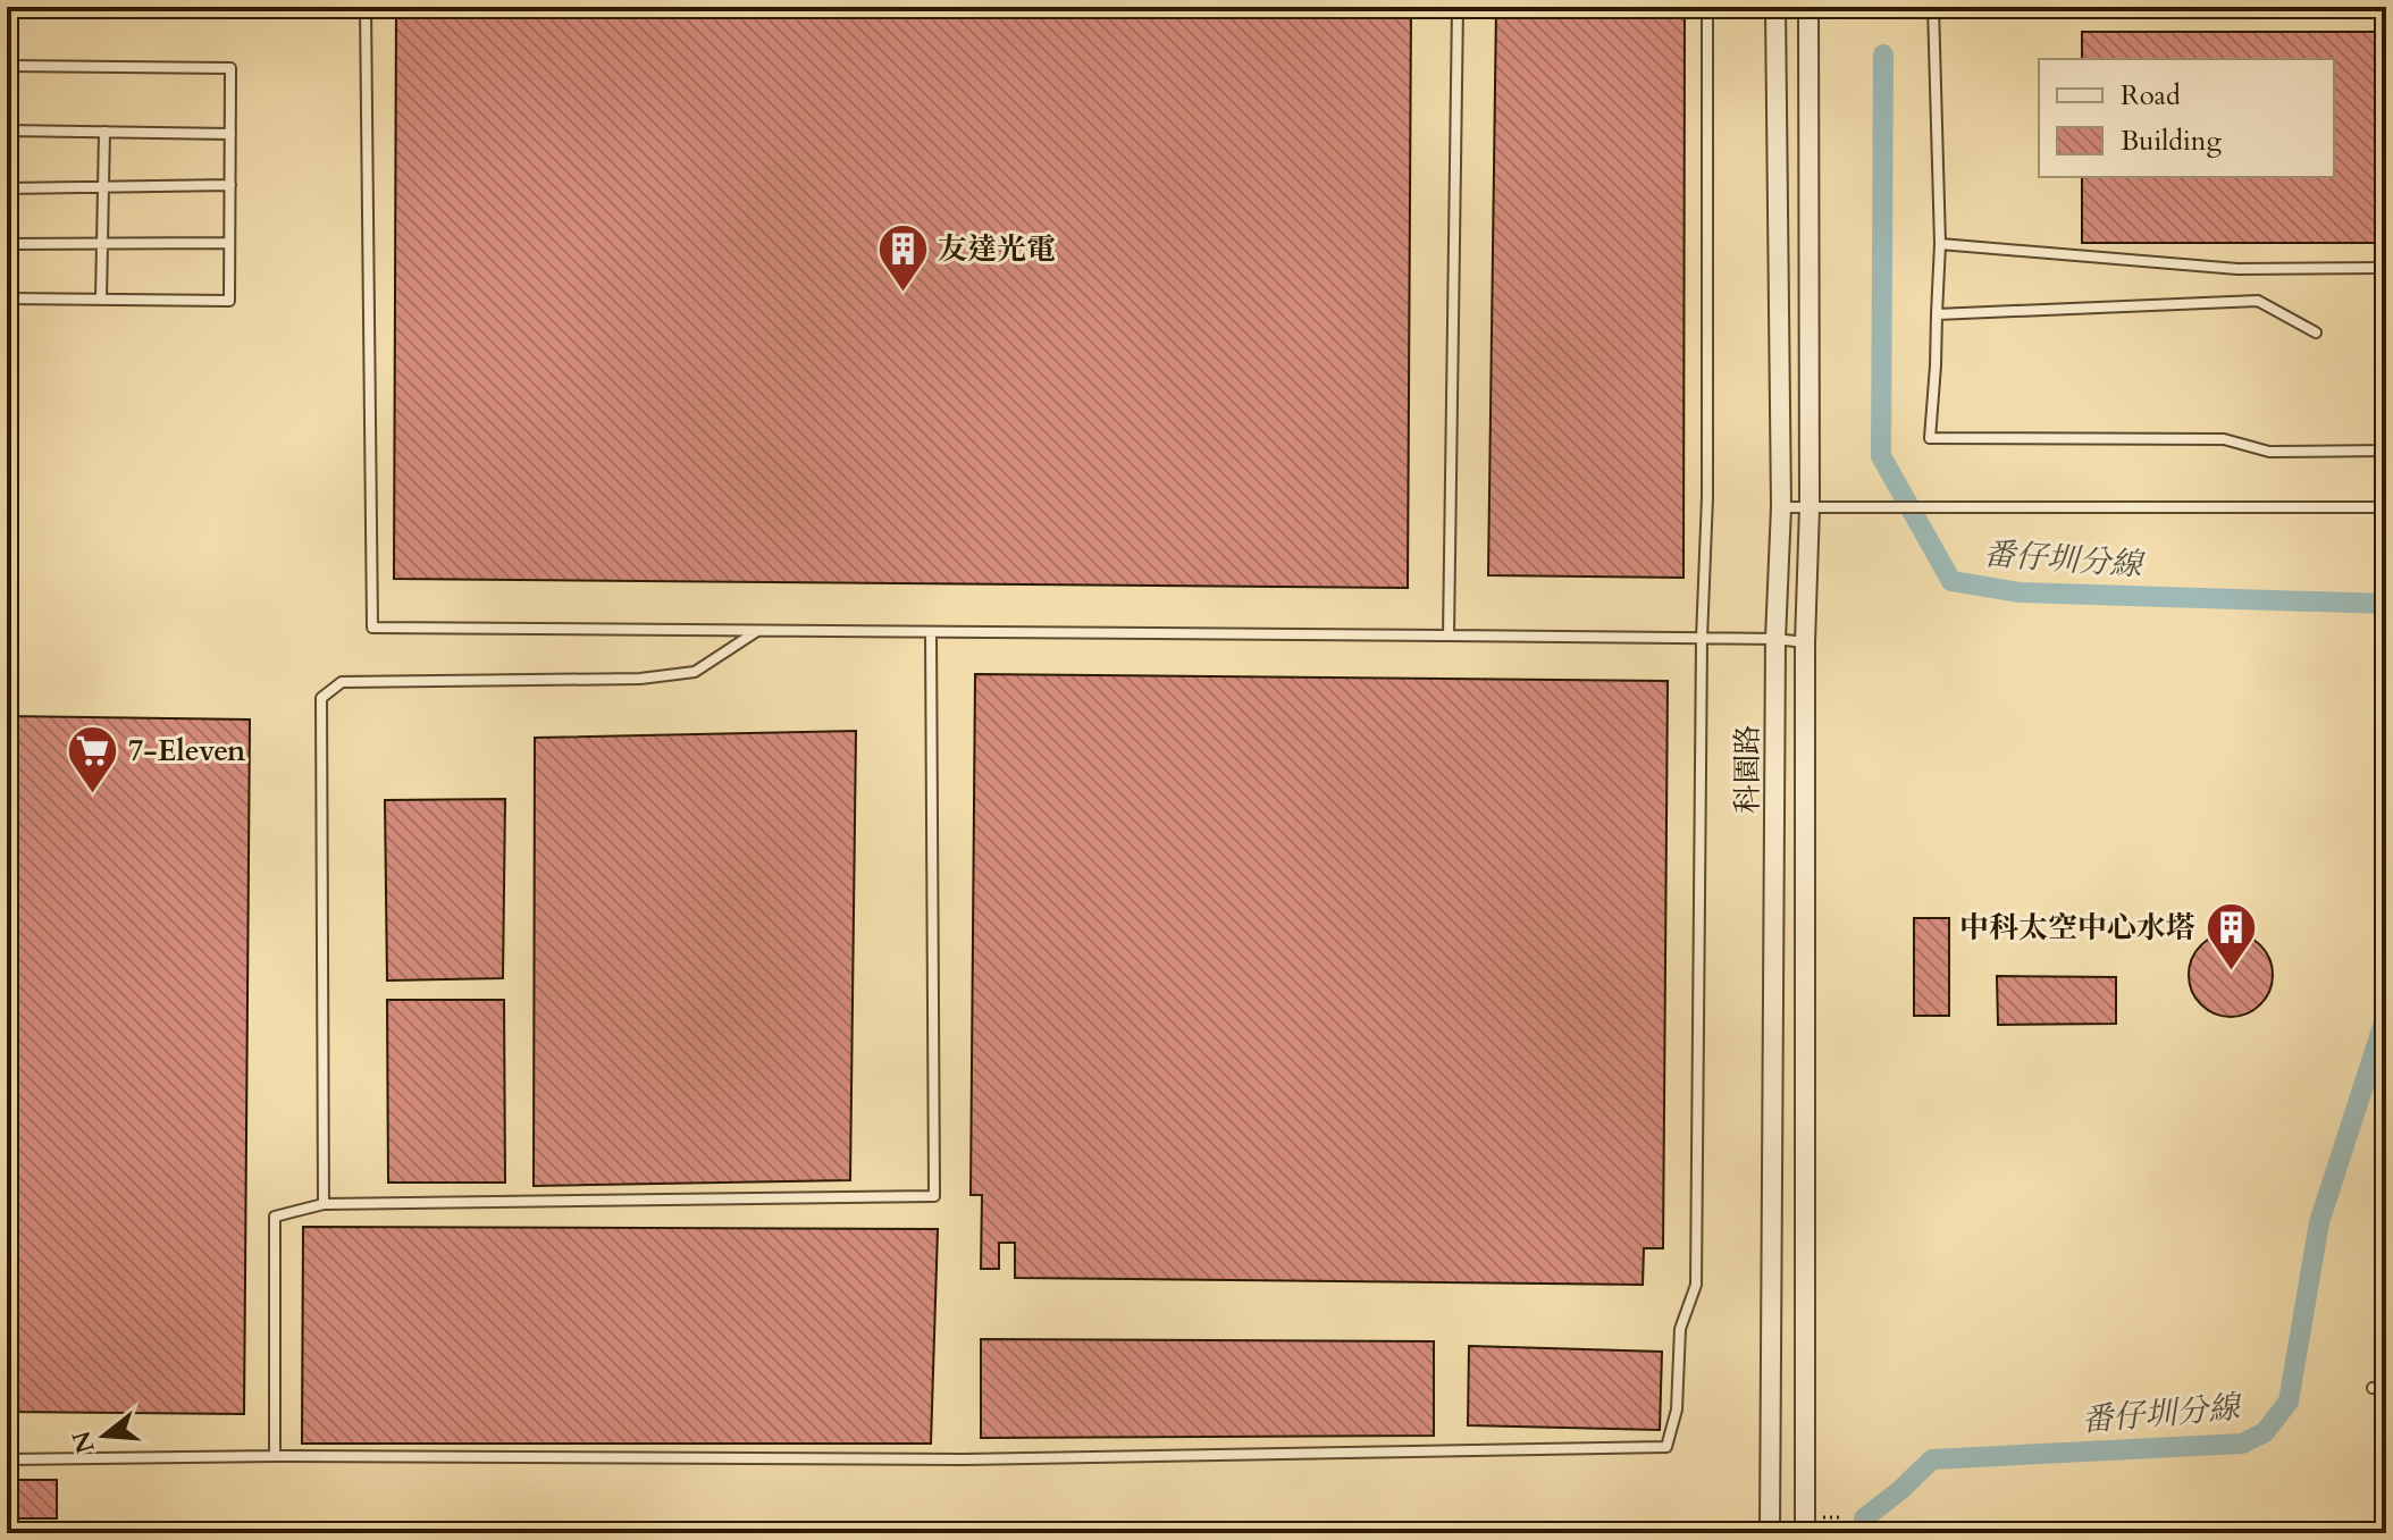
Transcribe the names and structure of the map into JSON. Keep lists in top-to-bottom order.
{
  "streets": {
    "street": ["科園路"]
  },
  "water": ["番仔圳分線"],
  "places": {
    "building": ["友達光電", "中科太空中心水塔"],
    "supermarket": ["7-Eleven"]
  },
  "legend": ["Road", "Building"],
  "north": "left"
}
